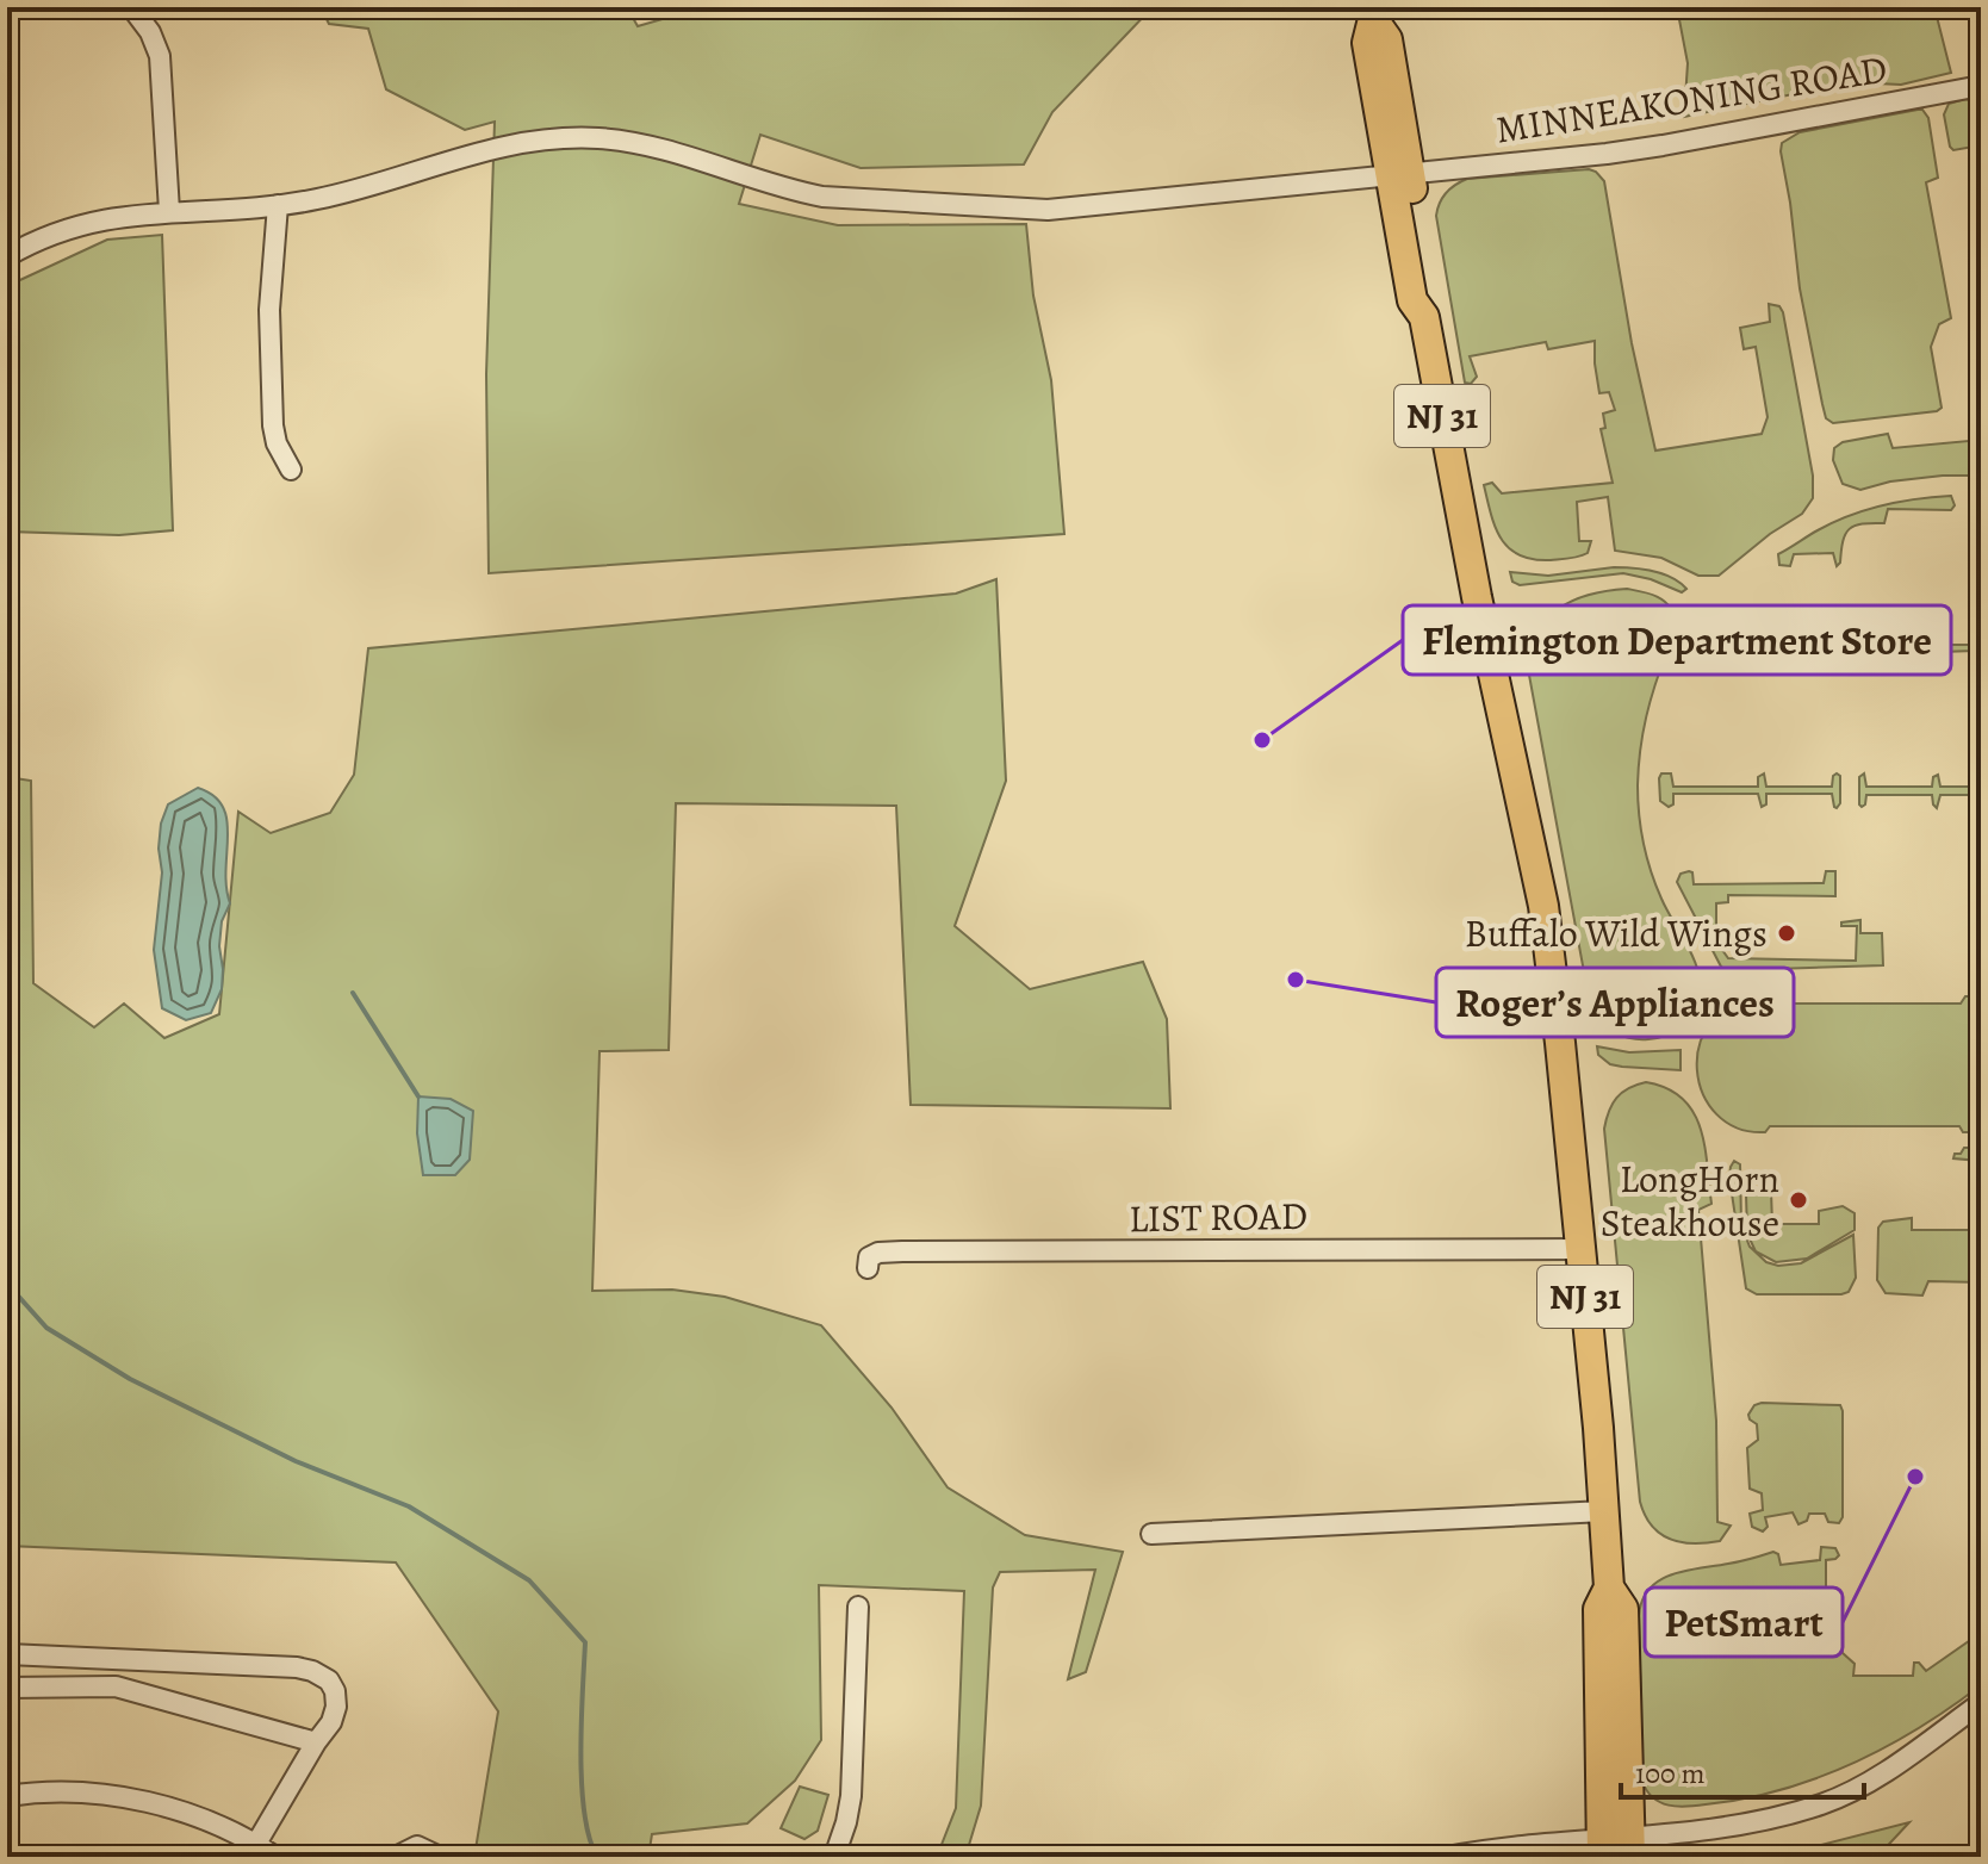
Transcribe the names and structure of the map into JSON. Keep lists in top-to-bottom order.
{
  "streets": {
    "highway": ["NJ 31"],
    "street": ["MINNEAKONING ROAD", "LIST ROAD"]
  },
  "crossings": [
    ["MINNEAKONING ROAD", "NJ 31"],
    ["NJ 31", "LIST ROAD"]
  ],
  "places": [
    "Flemington Department Store",
    "Buffalo Wild Wings",
    "Roger’s Appliances",
    "LongHorn Steakhouse",
    "PetSmart"
  ],
  "scale_bar": "100 m"
}
